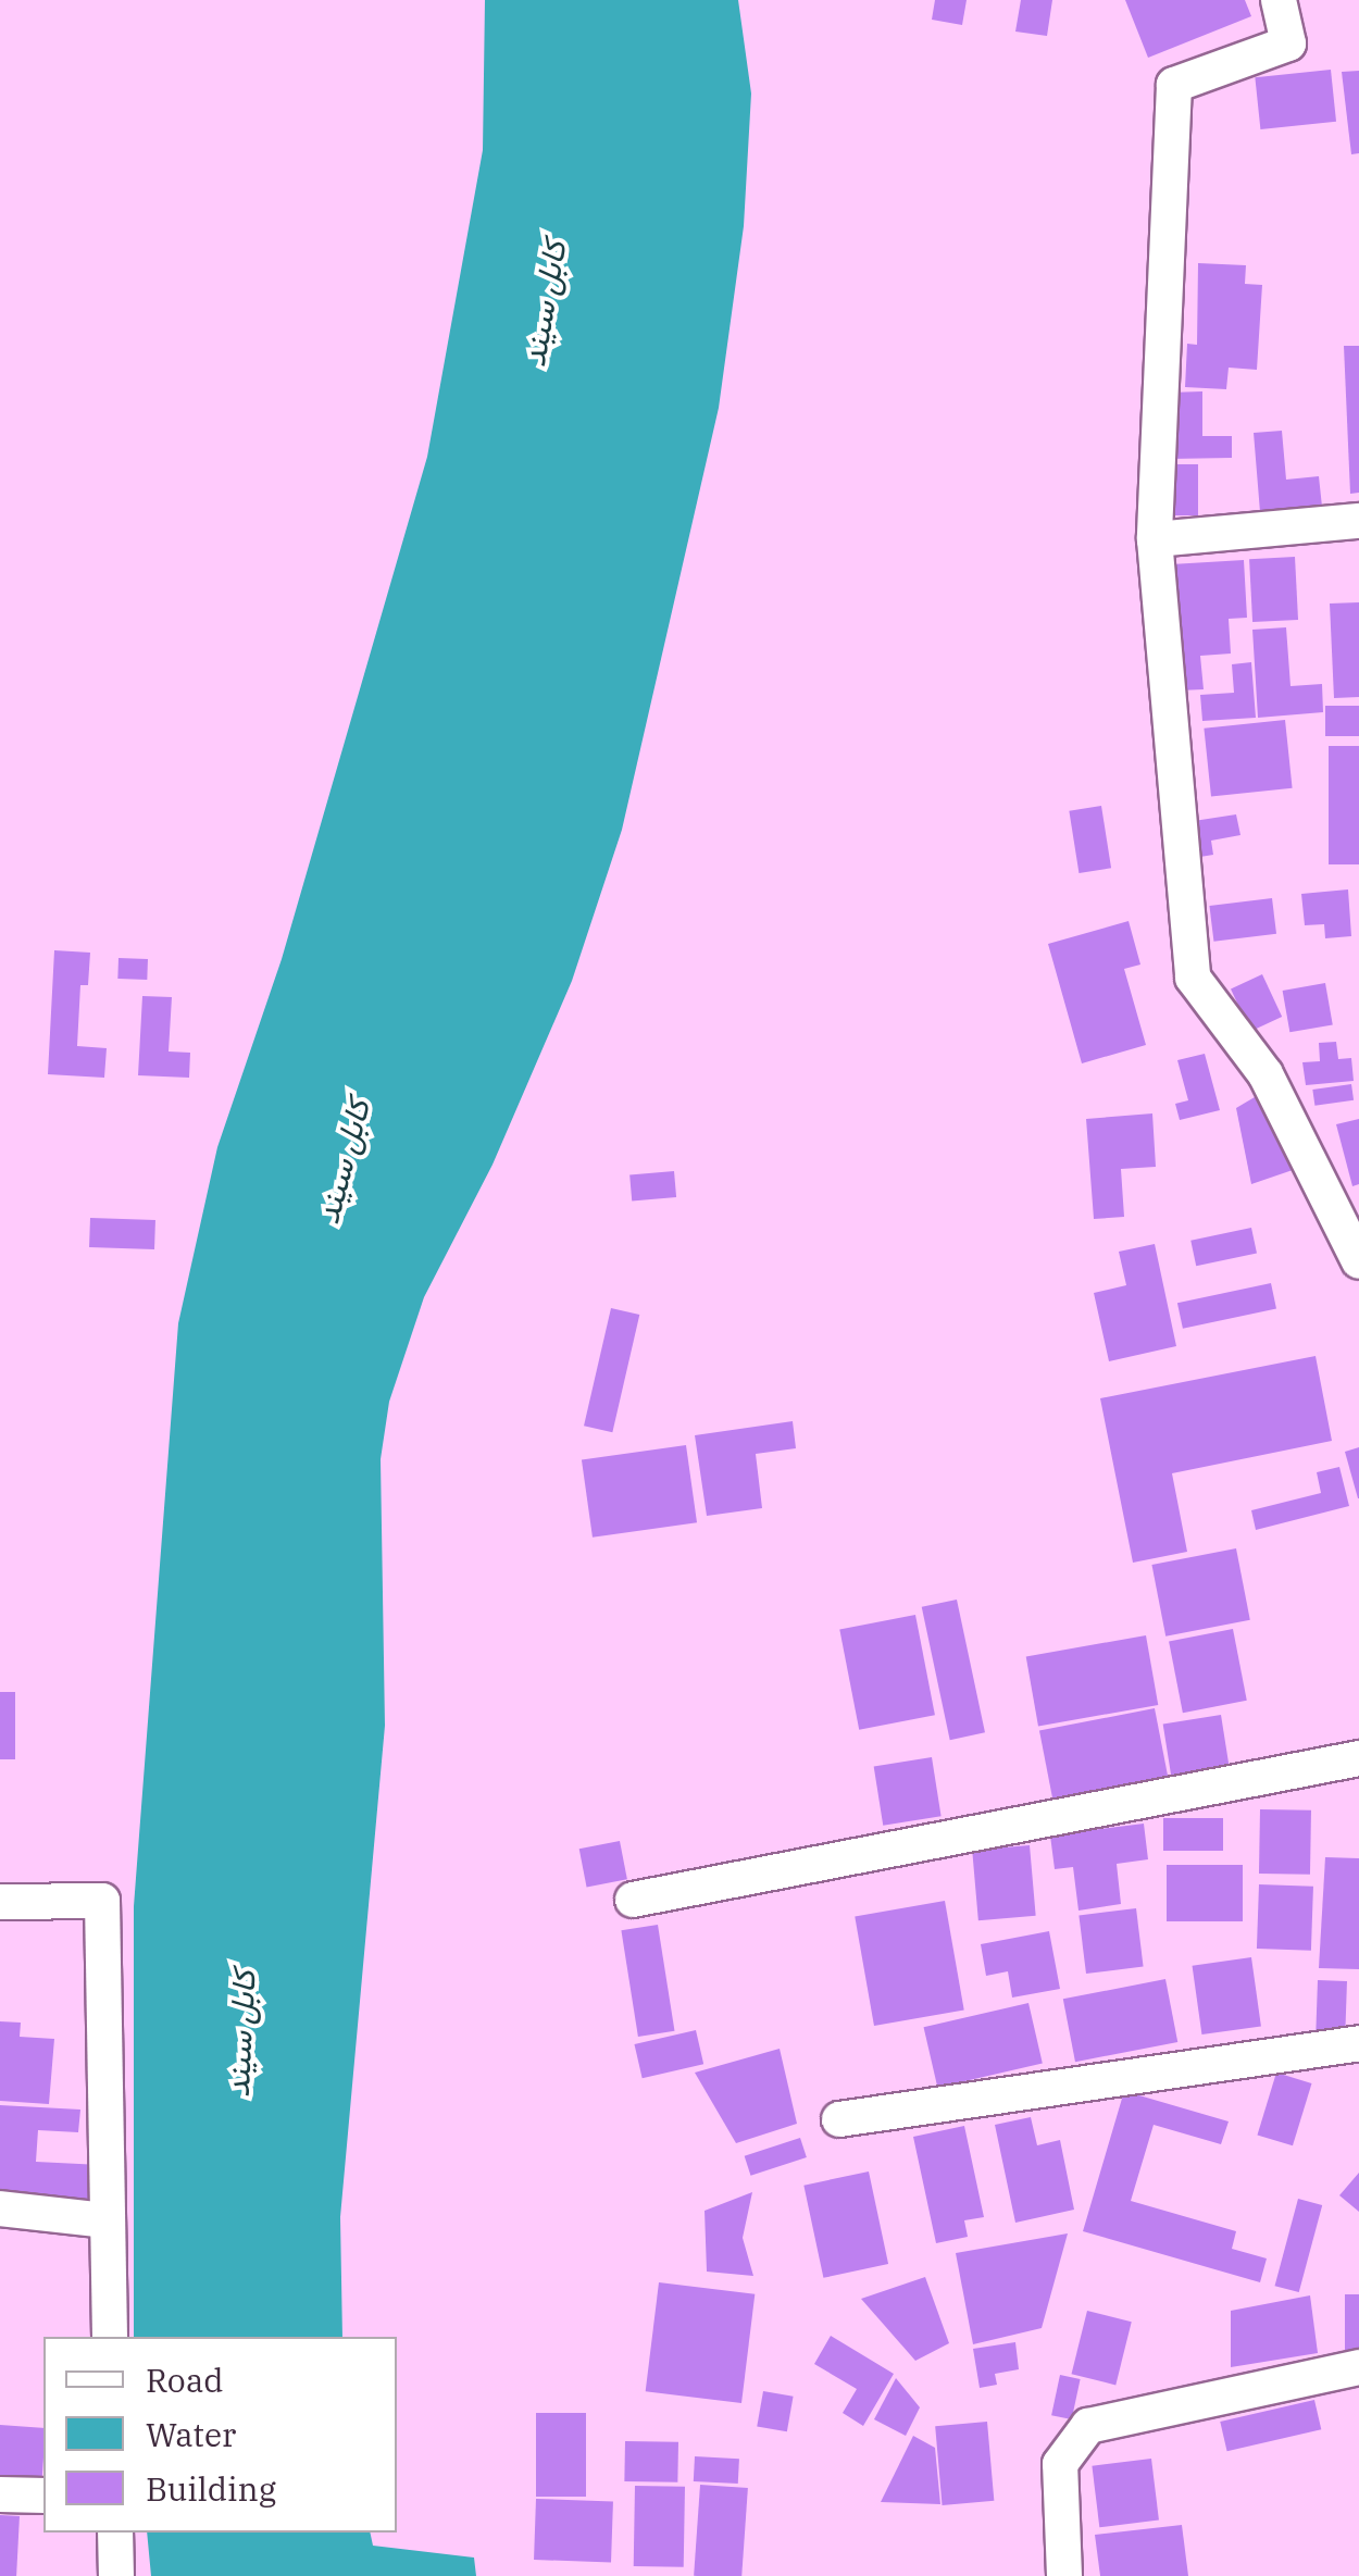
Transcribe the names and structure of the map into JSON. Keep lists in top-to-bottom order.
{
  "water": ["کابل سيند"],
  "legend": ["Road", "Water", "Building"]
}
